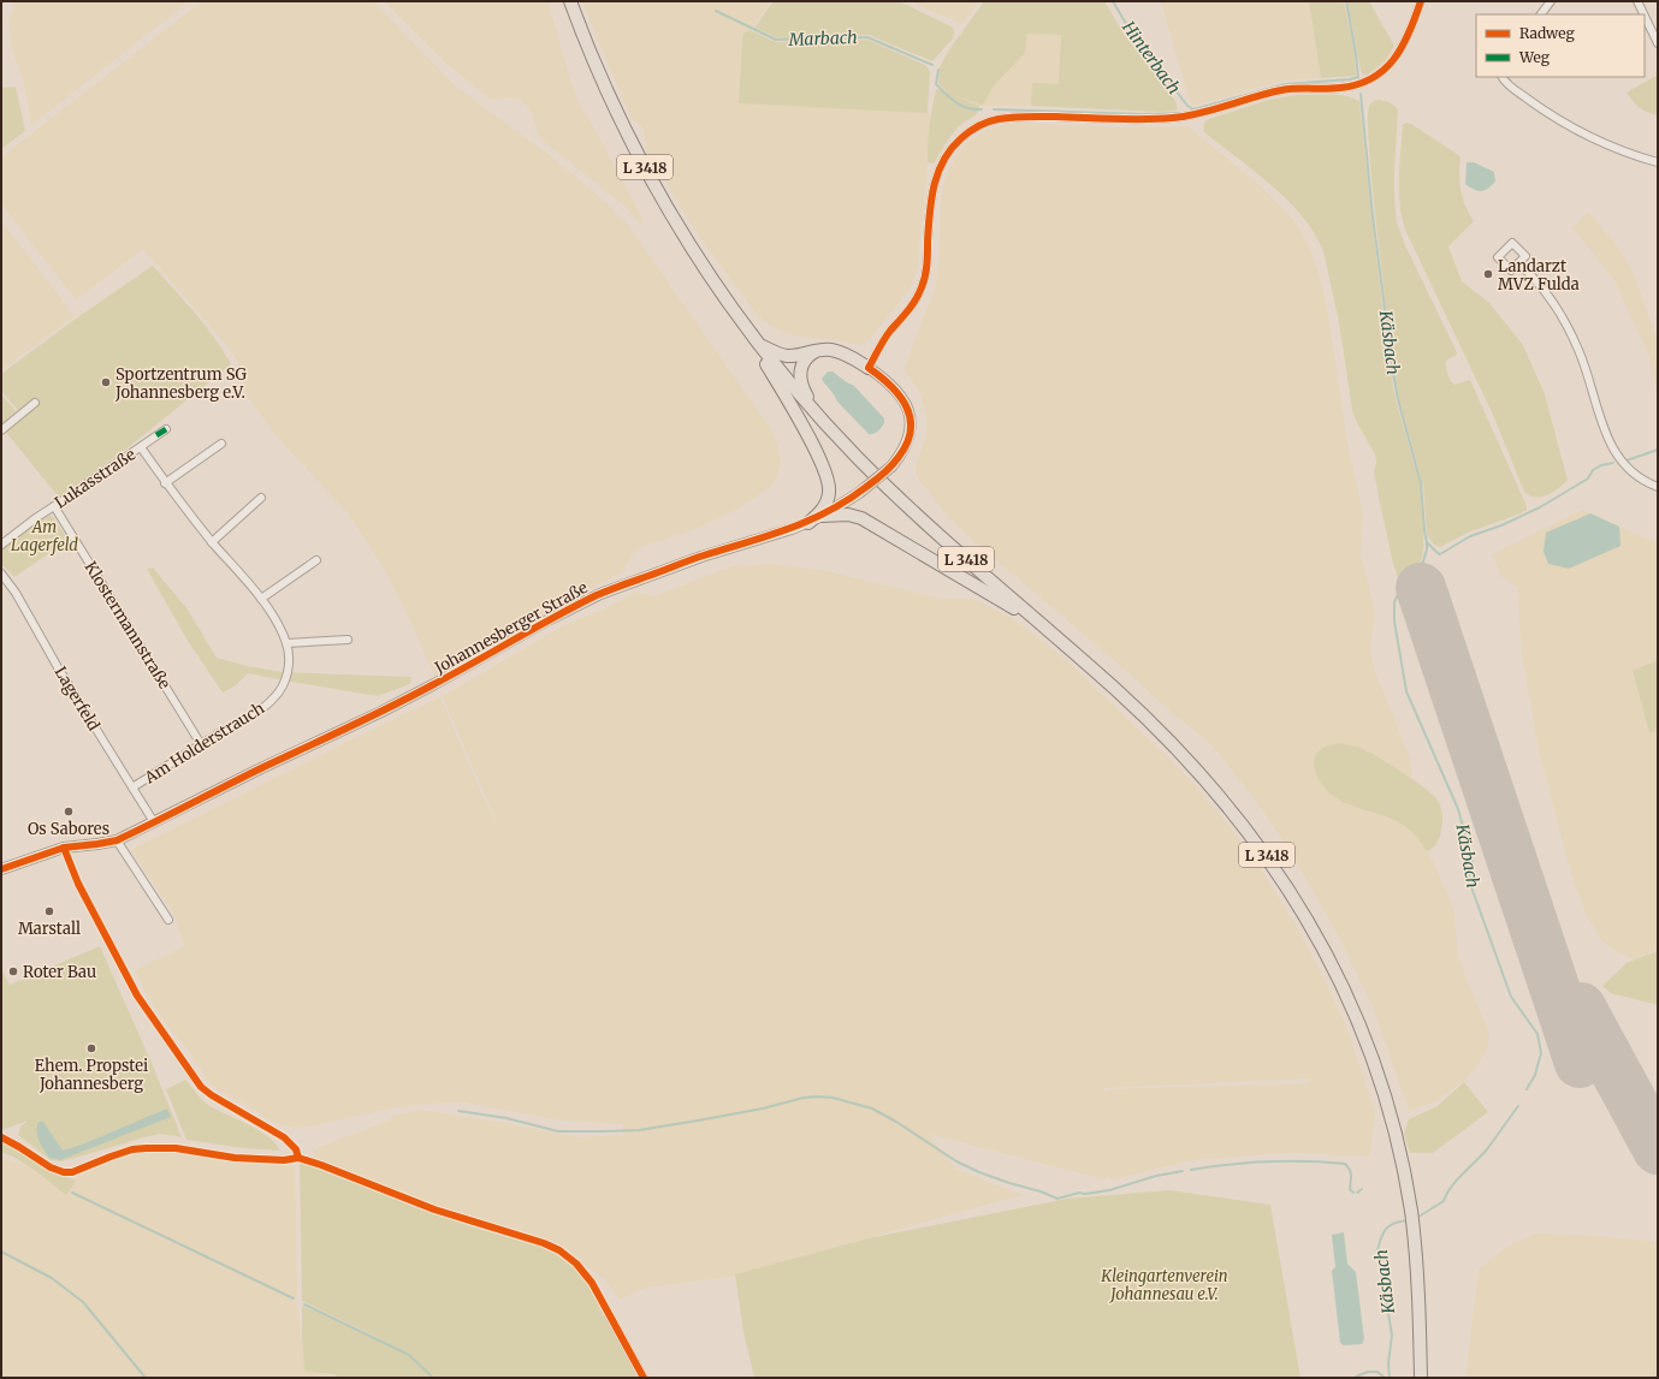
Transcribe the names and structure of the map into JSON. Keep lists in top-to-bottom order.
{
  "streets": {
    "main road": ["L 3418"],
    "street": [
      "Lukasstraße",
      "Klostermannstraße",
      "Johannesberger Straße",
      "Lagerfeld",
      "Am Holderstrauch"
    ]
  },
  "crossings": [
    ["Lukasstraße", "Klostermannstraße"],
    ["Lukasstraße", "Am Holderstrauch"],
    ["Klostermannstraße", "Am Holderstrauch"],
    ["Johannesberger Straße", "Lagerfeld"],
    ["Lagerfeld", "Am Holderstrauch"]
  ],
  "water": ["Marbach", "Hinterbach", "Käsbach"],
  "parks": ["Am Lagerfeld", "Kleingartenverein Johannesau e.V."],
  "places": [
    "Landarzt MVZ Fulda",
    "Sportzentrum SG Johannesberg e.V.",
    "Os Sabores",
    "Marstall",
    "Roter Bau",
    "Ehem. Propstei Johannesberg"
  ],
  "legend": ["Radweg", "Weg"]
}
